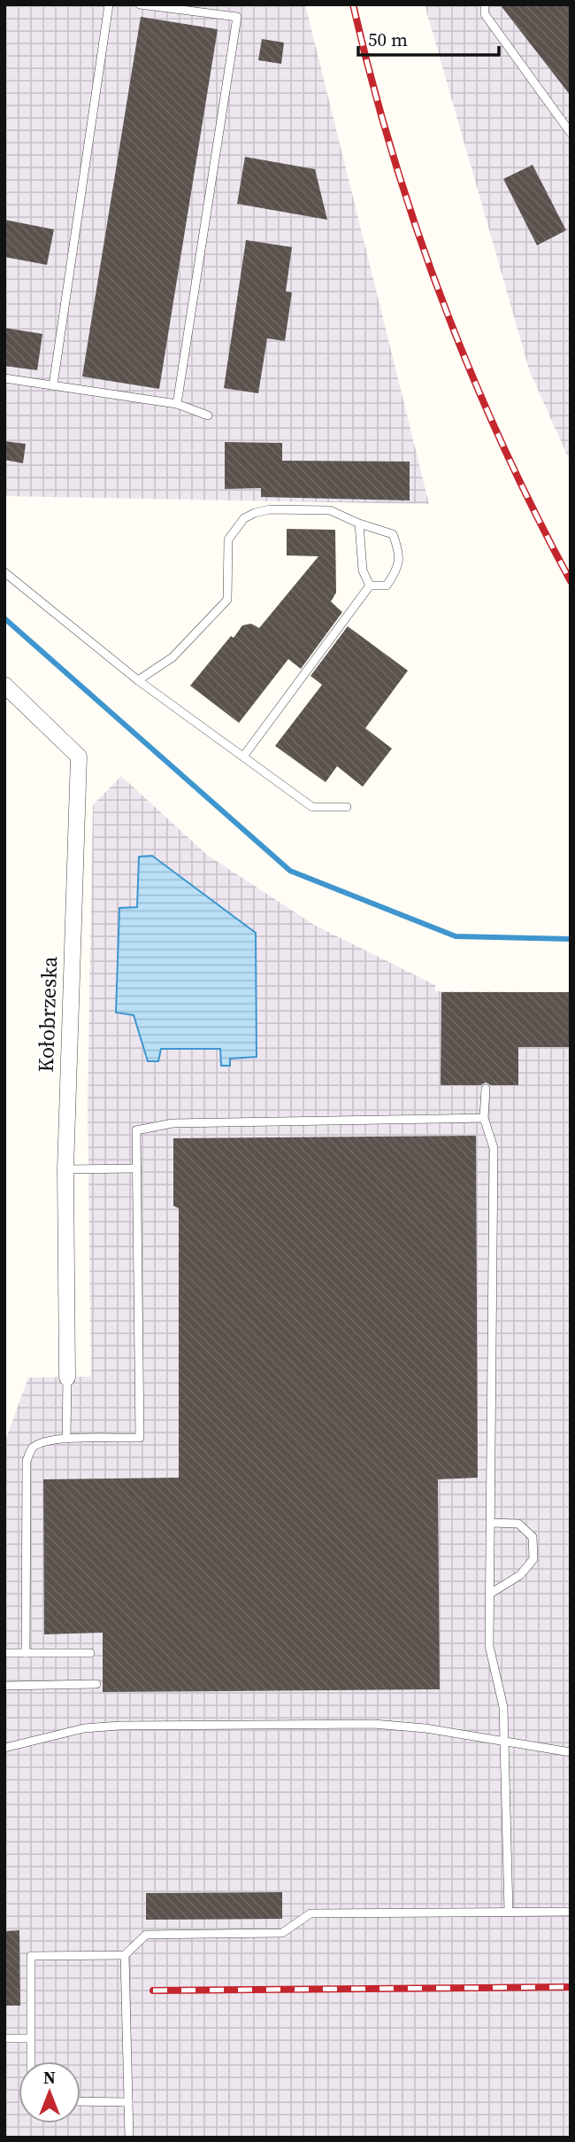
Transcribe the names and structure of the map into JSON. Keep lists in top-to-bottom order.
{
  "streets": {
    "street": ["Kołobrzeska"]
  },
  "scale_bar": "50 m",
  "north": "top"
}
